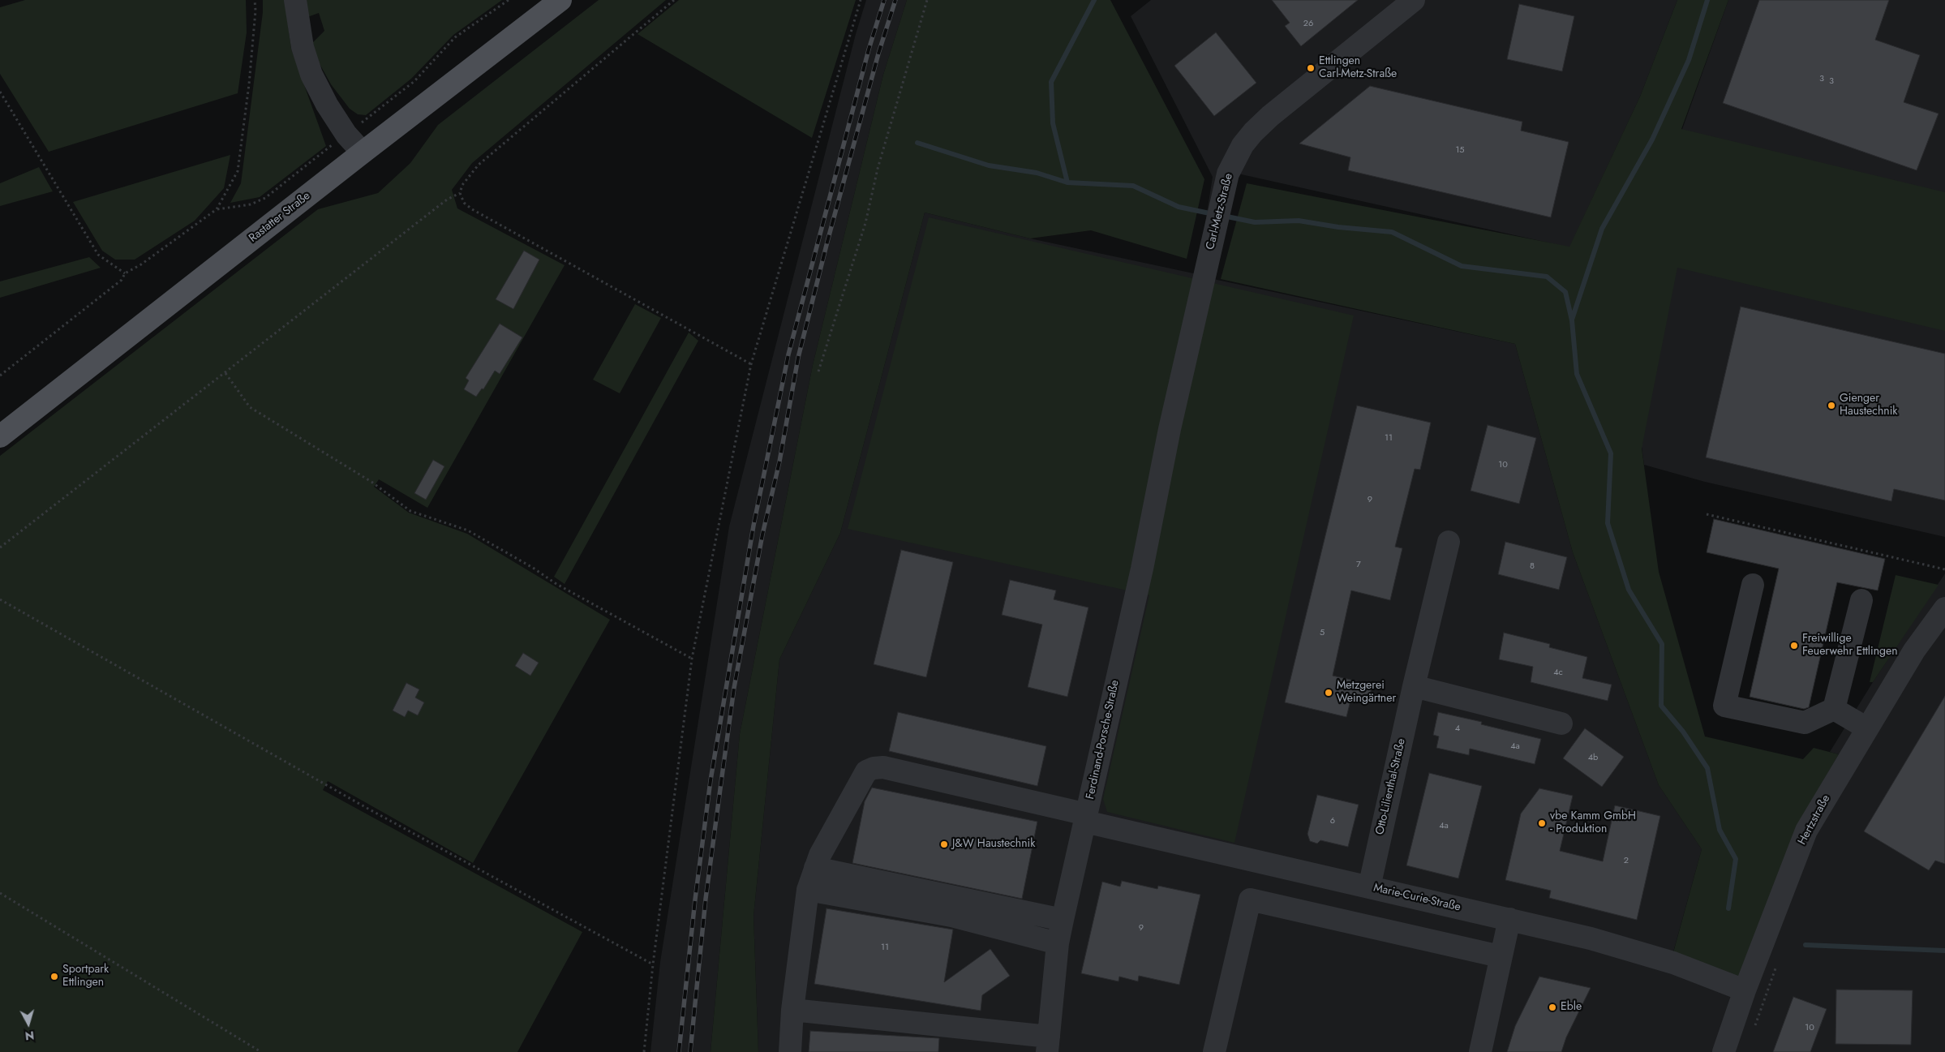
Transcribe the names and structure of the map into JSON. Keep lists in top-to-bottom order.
{
  "streets": {
    "main road": ["Rastatter Straße"],
    "street": [
      "Carl-Metz-Straße",
      "Ferdinand-Porsche-Straße",
      "Otto-Lilienthal-Straße",
      "Hertzstraße",
      "Marie-Curie-Straße"
    ]
  },
  "crossings": [
    ["Carl-Metz-Straße", "Ferdinand-Porsche-Straße"],
    ["Ferdinand-Porsche-Straße", "Marie-Curie-Straße"],
    ["Otto-Lilienthal-Straße", "Marie-Curie-Straße"],
    ["Hertzstraße", "Marie-Curie-Straße"]
  ],
  "places": [
    "Ettlingen Carl-Metz-Straße",
    "Gienger Haustechnik",
    "Freiwillige Feuerwehr Ettlingen",
    "Metzgerei Weingärtner",
    "vbe Kamm GmbH - Produktion",
    "J&W Haustechnik",
    "Sportpark Ettlingen",
    "Eble"
  ],
  "house_numbers": [
    "26",
    "3",
    "3",
    "15",
    "11",
    "10",
    "9",
    "7",
    "8",
    "5",
    "4c",
    "4",
    "4a",
    "4b",
    "6",
    "4a",
    "2",
    "9",
    "11",
    "10"
  ],
  "north": "bottom"
}
